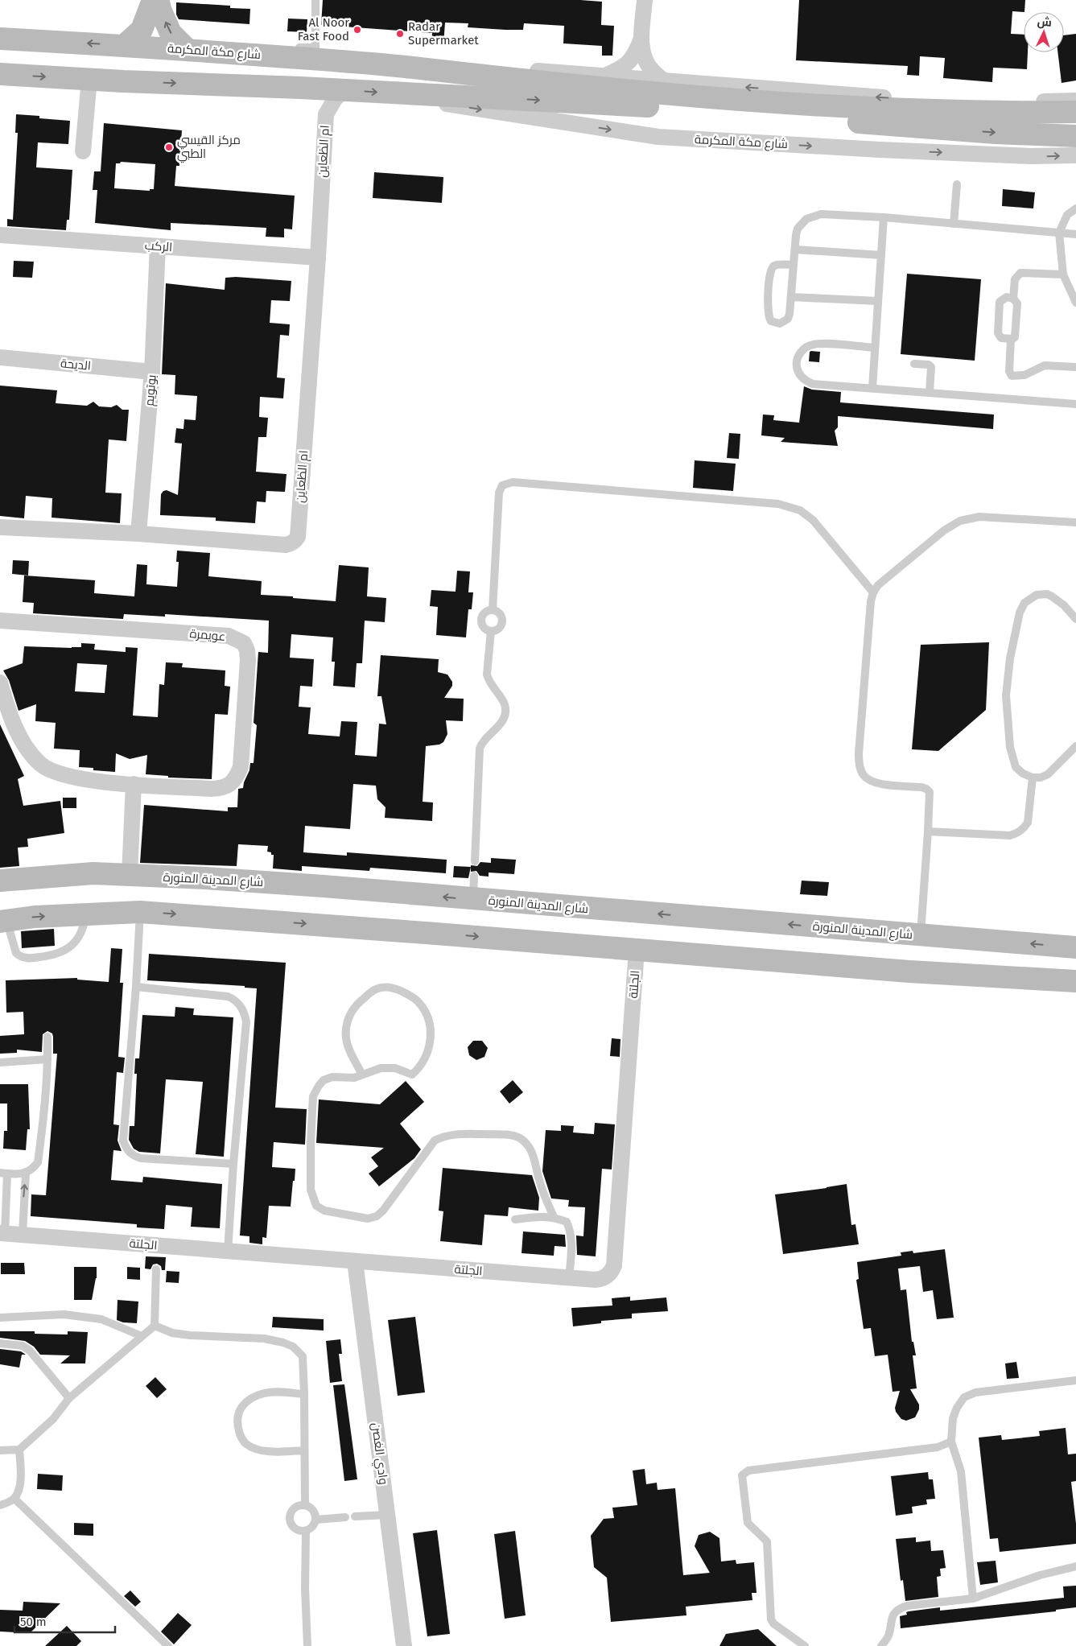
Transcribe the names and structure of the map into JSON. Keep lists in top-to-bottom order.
{
  "streets": {
    "street": [
      "شارع مكة المكرمة",
      "ام الظعاين",
      "الركب",
      "الديحة",
      "بوتويم",
      "عويمرة",
      "شارع المدينة المنورة",
      "الجلتة",
      "وادي الغصن"
    ]
  },
  "crossings": [
    ["شارع مكة المكرمة", "ام الظعاين"],
    ["ام الظعاين", "الركب"],
    ["ام الظعاين", "بوتويم"],
    ["الركب", "بوتويم"],
    ["الديحة", "بوتويم"],
    ["الجلتة", "وادي الغصن"]
  ],
  "places": ["Al Noor Fast Food", "Radar Supermarket", "مركز القيسي الطبي"],
  "scale_bar": "50 m",
  "north": "top"
}
